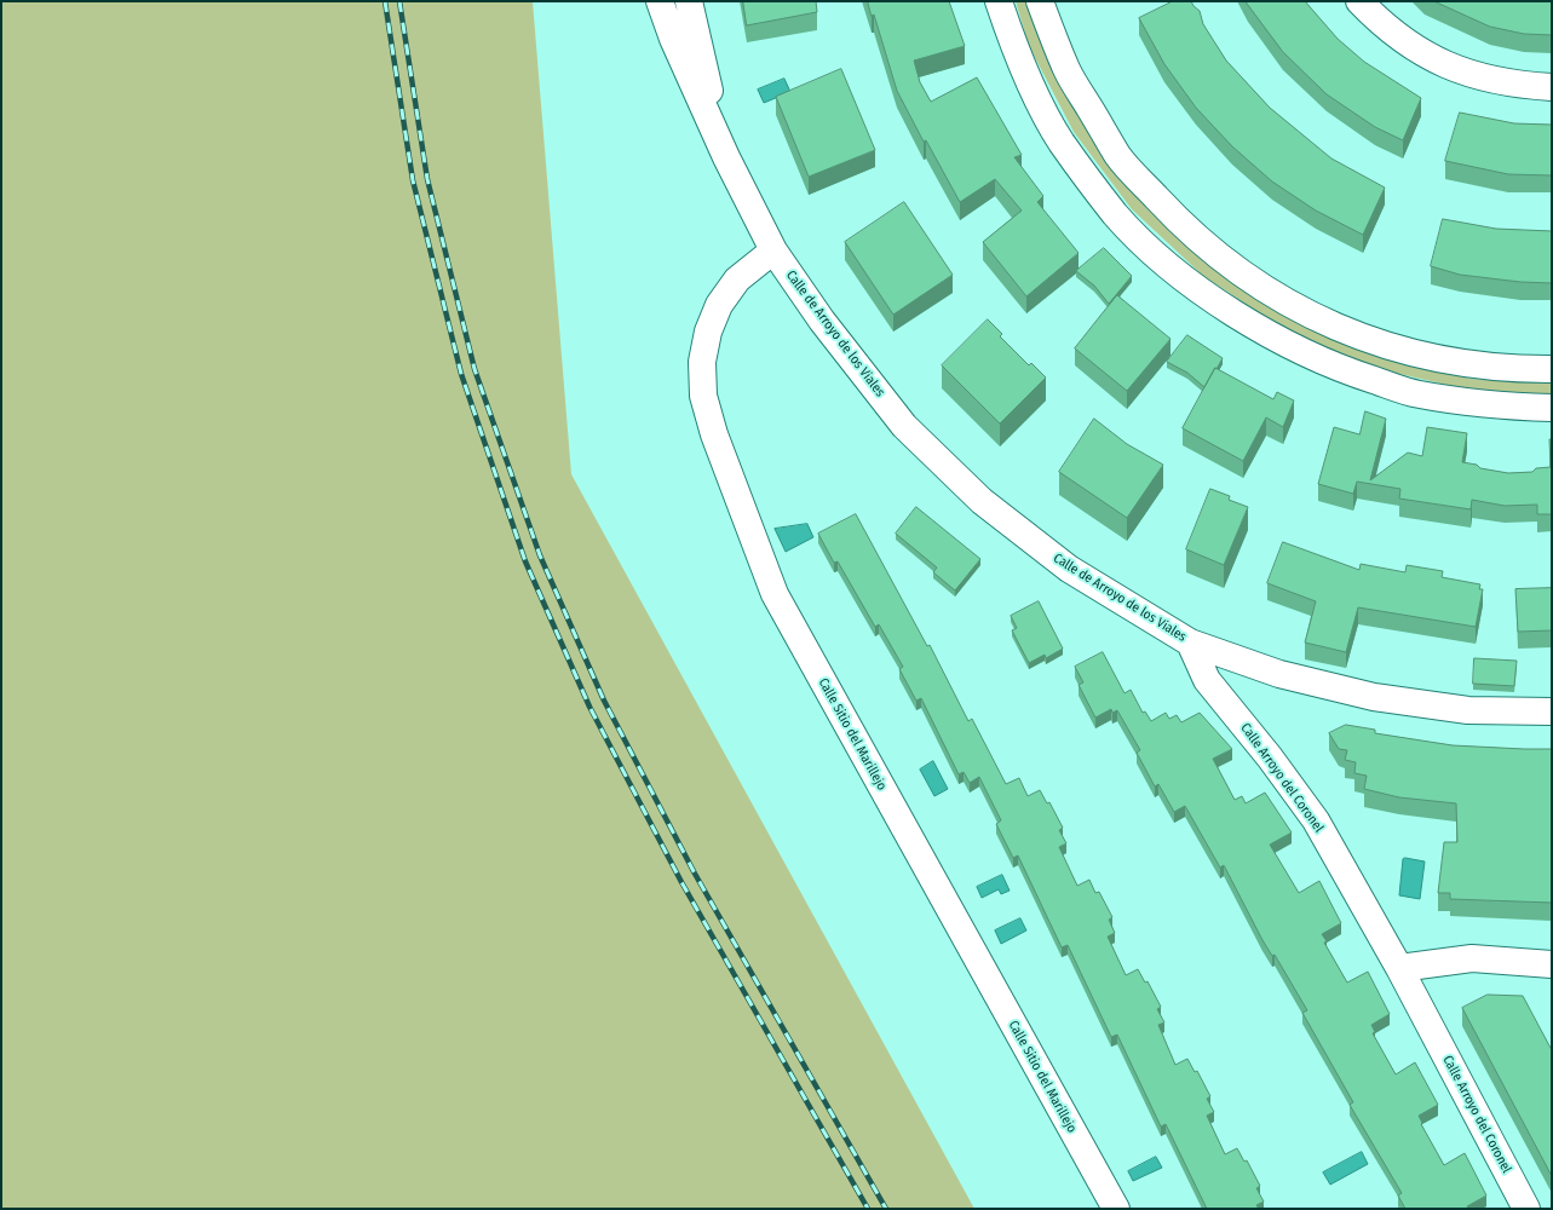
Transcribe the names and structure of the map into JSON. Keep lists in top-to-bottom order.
{
  "streets": {
    "street": ["Calle de Arroyo de los Viales", "Calle Sitio del Marillejo", "Calle Arroyo del Coronel"]
  },
  "crossings": [
    ["Calle de Arroyo de los Viales", "Calle Sitio del Marillejo"],
    ["Calle de Arroyo de los Viales", "Calle Arroyo del Coronel"]
  ]
}
